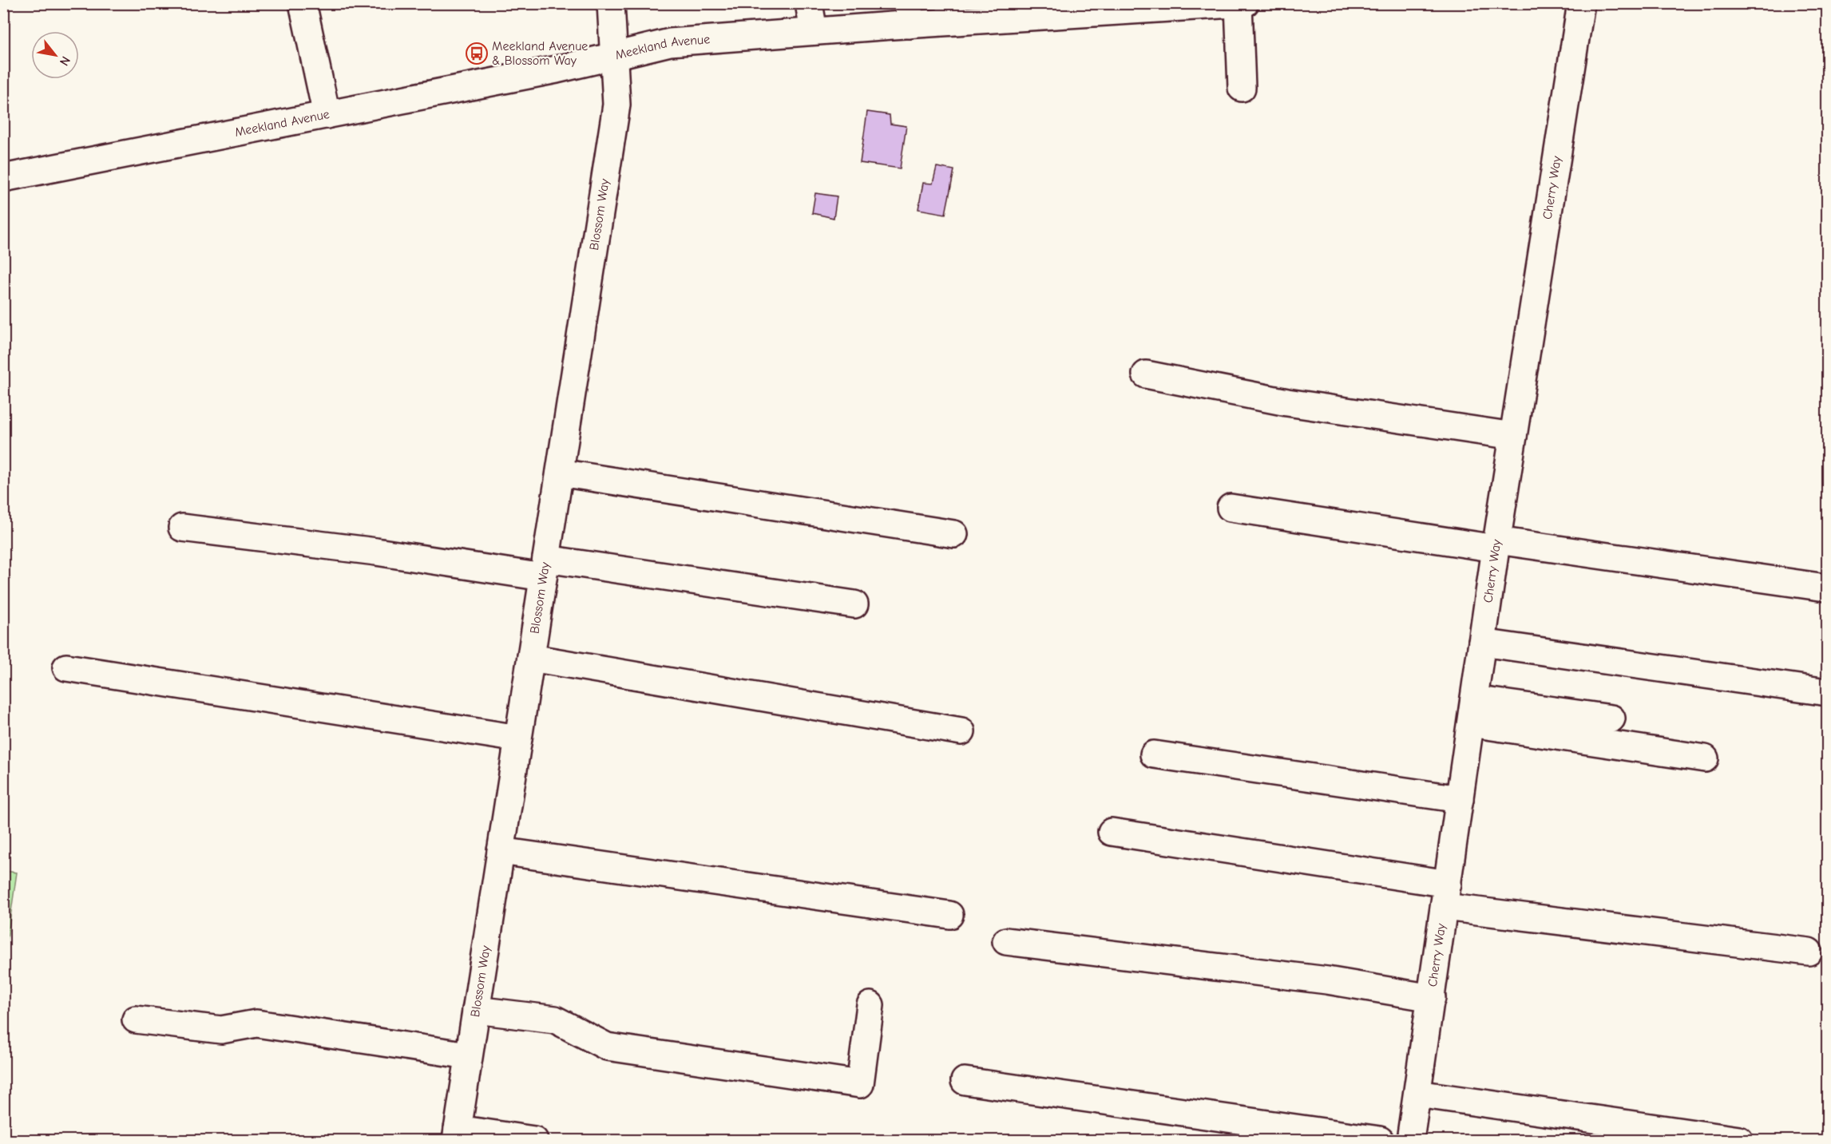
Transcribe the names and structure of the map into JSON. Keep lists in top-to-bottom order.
{
  "streets": {
    "street": ["Meekland Avenue", "Cherry Way", "Blossom Way"]
  },
  "crossings": [
    ["Meekland Avenue", "Blossom Way"]
  ],
  "places": {
    "bus stop": ["Meekland Avenue & Blossom Way"]
  },
  "north": "bottom right"
}
